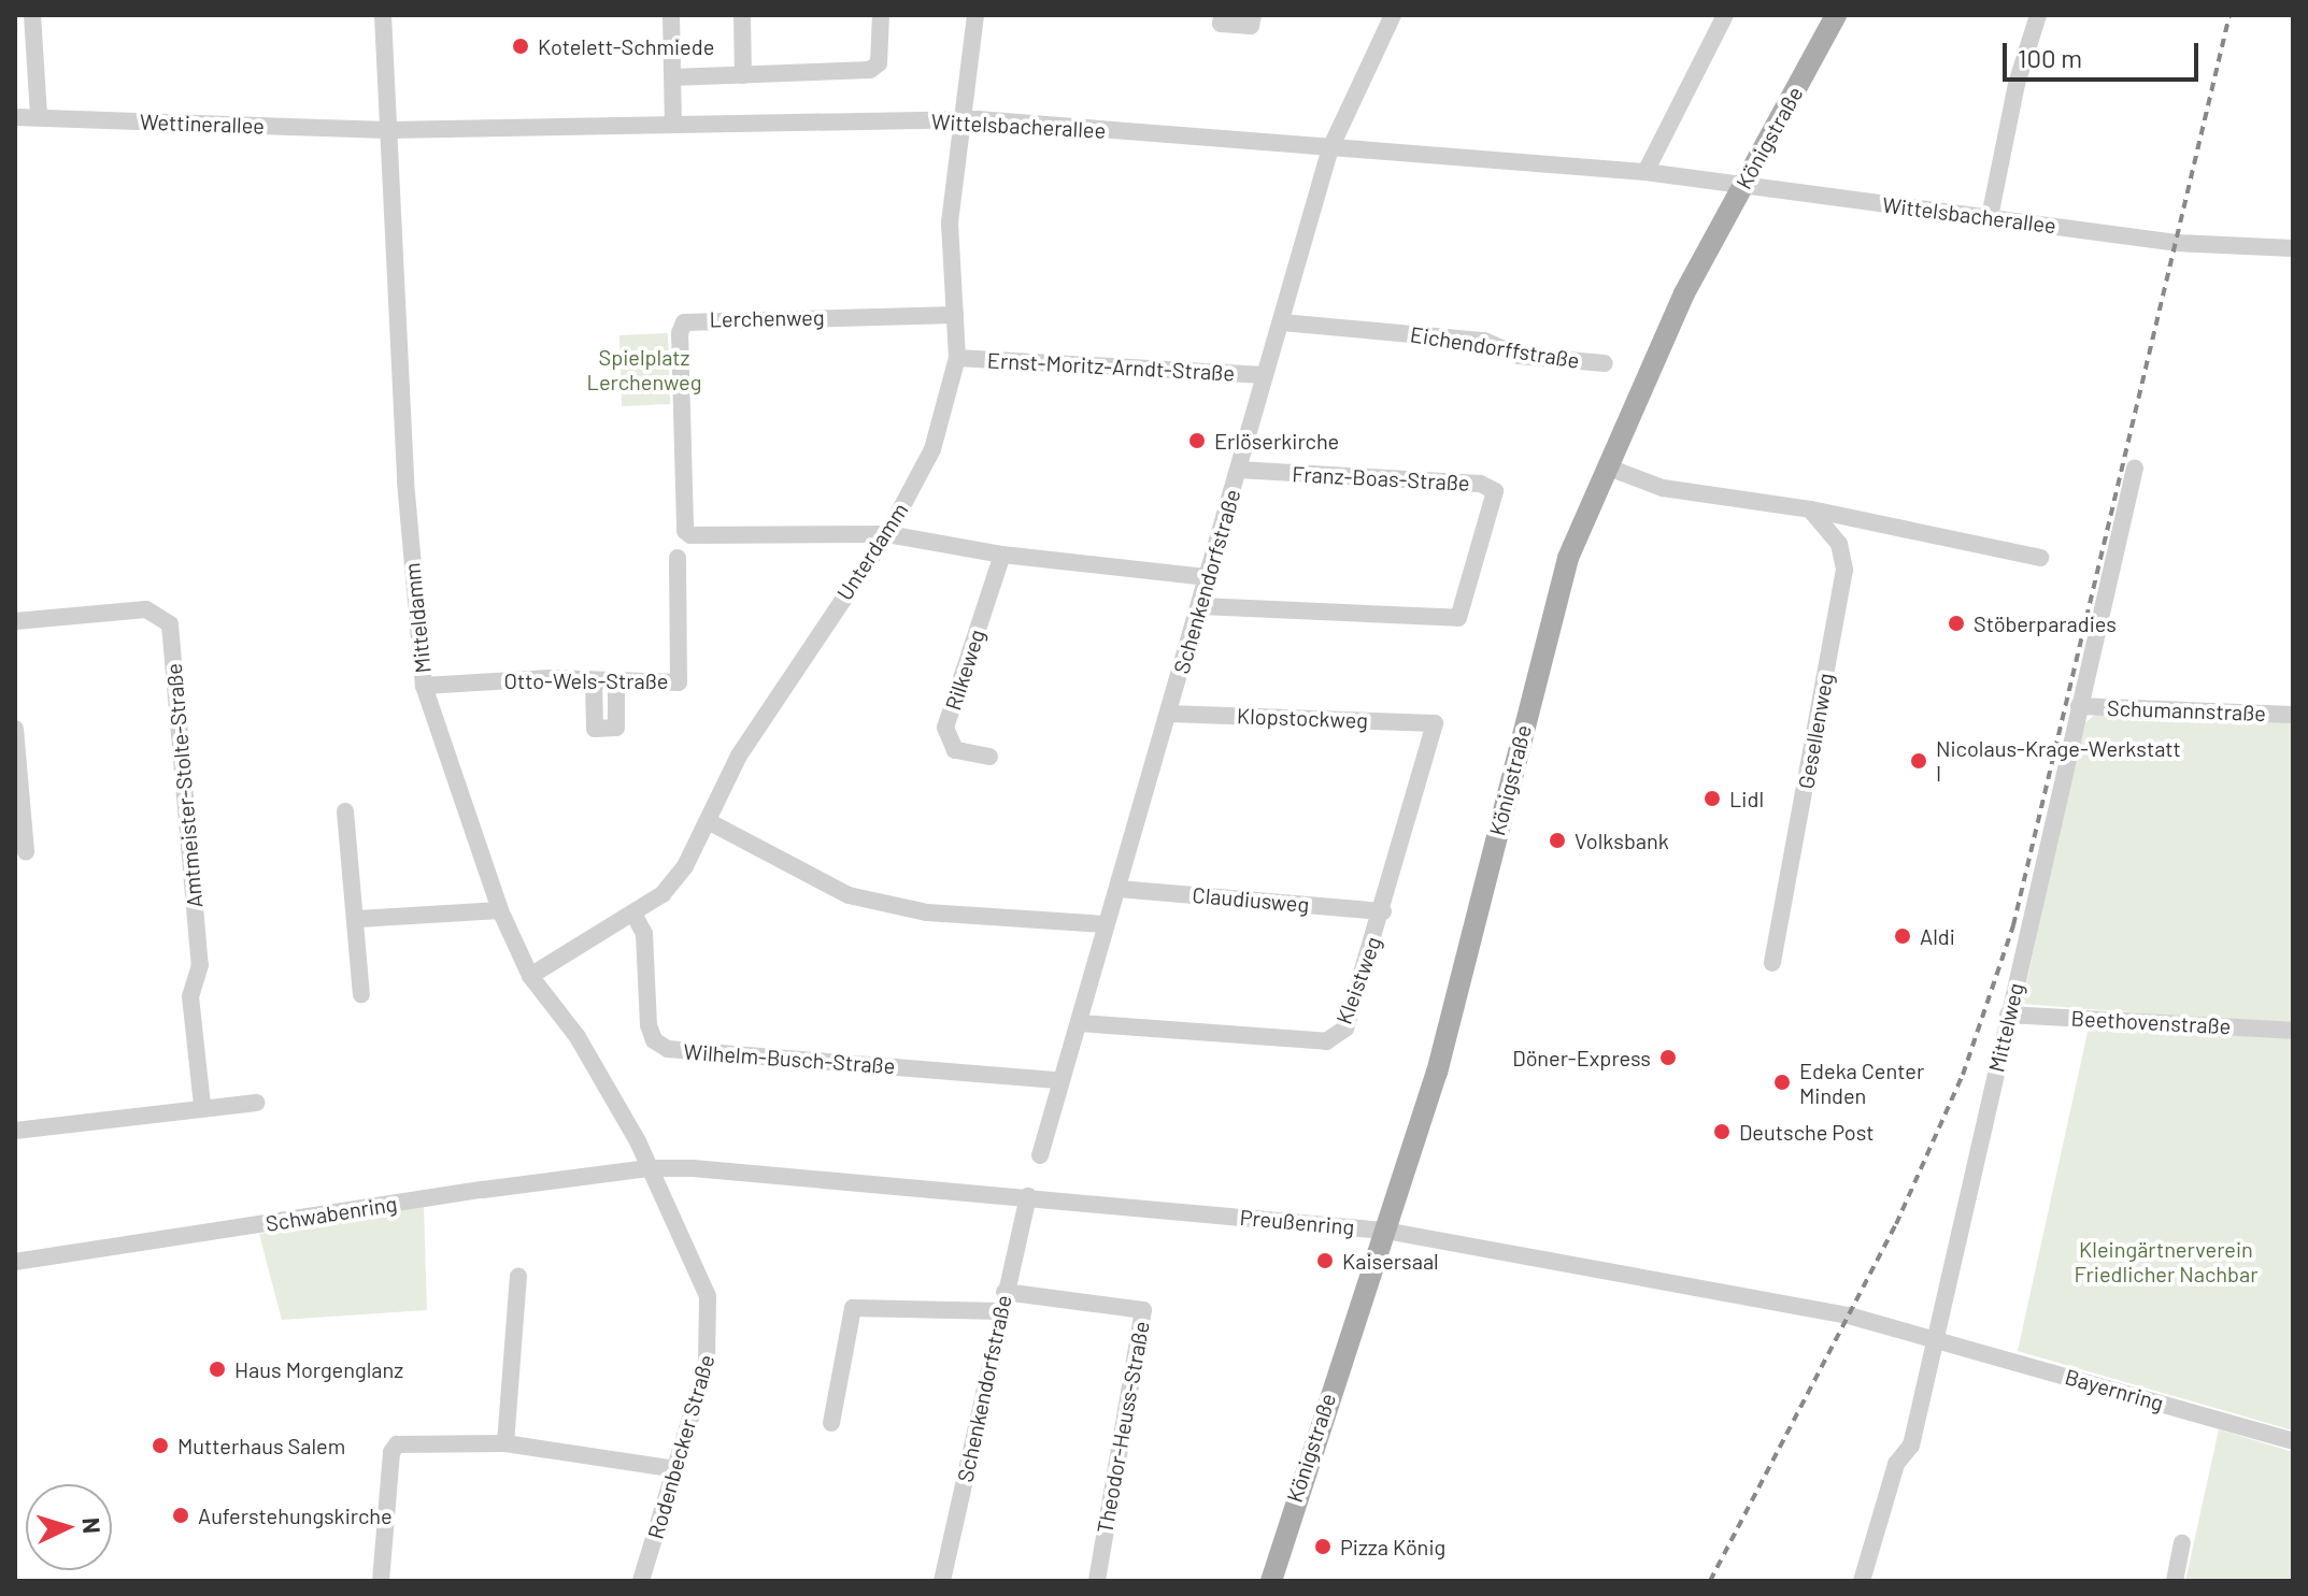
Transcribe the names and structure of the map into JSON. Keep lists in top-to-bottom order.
{
  "streets": {
    "main road": ["Königstraße"],
    "street": [
      "Wettinerallee",
      "Wittelsbacherallee",
      "Lerchenweg",
      "Eichendorffstraße",
      "Ernst-Moritz-Arndt-Straße",
      "Franz-Boas-Straße",
      "Unterdamm",
      "Schenkendorfstraße",
      "Mitteldamm",
      "Rilkeweg",
      "Otto-Wels-Straße",
      "Schumannstraße",
      "Klopstockweg",
      "Gesellenweg",
      "Amtmeister-Stolte-Straße",
      "Claudiusweg",
      "Kleistweg",
      "Beethovenstraße",
      "Mittelweg",
      "Wilhelm-Busch-Straße",
      "Schwabenring",
      "Preußenring",
      "Bayernring",
      "Theodor-Heuss-Straße",
      "Rodenbecker Straße"
    ]
  },
  "crossings": [
    ["Wettinerallee", "Wittelsbacherallee"],
    ["Wettinerallee", "Mitteldamm"],
    ["Wittelsbacherallee", "Königstraße"],
    ["Wittelsbacherallee", "Unterdamm"],
    ["Wittelsbacherallee", "Schenkendorfstraße"],
    ["Wittelsbacherallee", "Mitteldamm"],
    ["Königstraße", "Preußenring"],
    ["Lerchenweg", "Unterdamm"],
    ["Eichendorffstraße", "Schenkendorfstraße"],
    ["Ernst-Moritz-Arndt-Straße", "Unterdamm"],
    ["Ernst-Moritz-Arndt-Straße", "Schenkendorfstraße"],
    ["Franz-Boas-Straße", "Schenkendorfstraße"],
    ["Unterdamm", "Mitteldamm"],
    ["Unterdamm", "Wilhelm-Busch-Straße"],
    ["Schenkendorfstraße", "Klopstockweg"],
    ["Schenkendorfstraße", "Claudiusweg"],
    ["Schenkendorfstraße", "Kleistweg"],
    ["Schenkendorfstraße", "Wilhelm-Busch-Straße"],
    ["Schenkendorfstraße", "Preußenring"],
    ["Schenkendorfstraße", "Theodor-Heuss-Straße"],
    ["Mitteldamm", "Otto-Wels-Straße"],
    ["Mitteldamm", "Schwabenring"],
    ["Mitteldamm", "Preußenring"],
    ["Mitteldamm", "Rodenbecker Straße"],
    ["Schumannstraße", "Mittelweg"],
    ["Klopstockweg", "Kleistweg"],
    ["Claudiusweg", "Kleistweg"],
    ["Beethovenstraße", "Mittelweg"],
    ["Mittelweg", "Preußenring"],
    ["Mittelweg", "Bayernring"],
    ["Schwabenring", "Preußenring"],
    ["Schwabenring", "Rodenbecker Straße"],
    ["Preußenring", "Bayernring"],
    ["Preußenring", "Rodenbecker Straße"]
  ],
  "parks": ["Spielplatz Lerchenweg", "Kleingärtnerverein Friedlicher Nachbar"],
  "places": [
    "Kotelett-Schmiede",
    "Erlöserkirche",
    "Stöberparadies",
    "Nicolaus-Krage-Werkstatt I",
    "Lidl",
    "Volksbank",
    "Aldi",
    "Döner-Express",
    "Edeka Center Minden",
    "Deutsche Post",
    "Kaisersaal",
    "Haus Morgenglanz",
    "Mutterhaus Salem",
    "Auferstehungskirche",
    "Pizza König"
  ],
  "scale_bar": "100 m",
  "north": "right"
}
